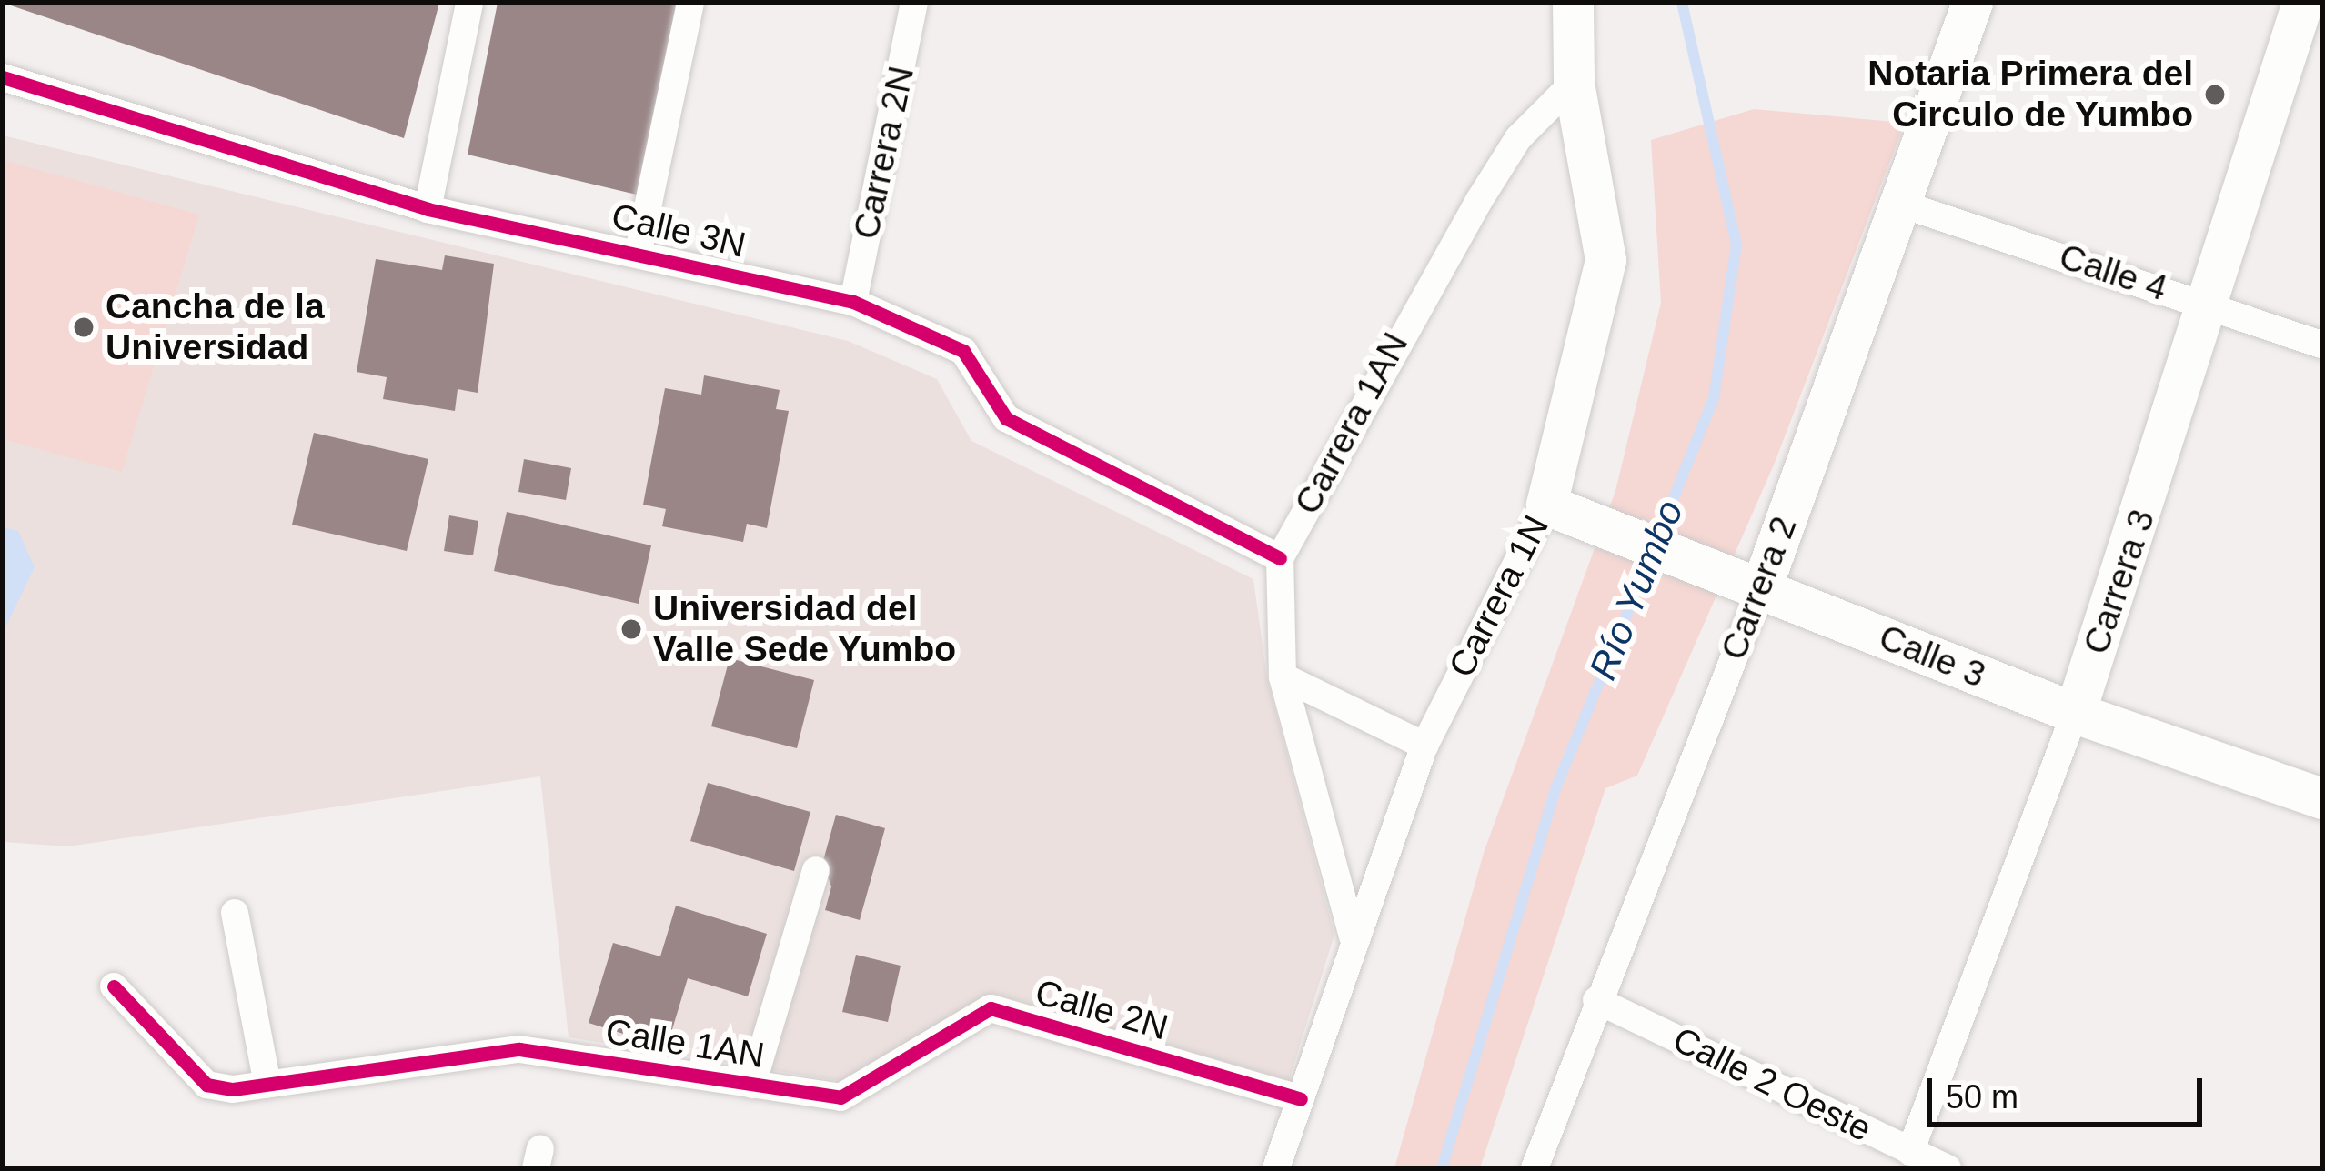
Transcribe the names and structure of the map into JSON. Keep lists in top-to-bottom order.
{
  "streets": {
    "street": [
      "Carrera 2N",
      "Calle 3N",
      "Calle 4",
      "Carrera 1AN",
      "Carrera 3",
      "Carrera 2",
      "Carrera 1N",
      "Calle 3",
      "Calle 2N",
      "Calle 1AN",
      "Calle 2 Oeste"
    ]
  },
  "crossings": [
    ["Carrera 2N", "Calle 3N"],
    ["Calle 3N", "Carrera 1AN"],
    ["Calle 4", "Carrera 3"],
    ["Calle 4", "Carrera 2"],
    ["Carrera 1AN", "Carrera 1N"],
    ["Carrera 3", "Calle 3"],
    ["Carrera 3", "Calle 2 Oeste"],
    ["Carrera 2", "Calle 3"],
    ["Carrera 2", "Calle 2 Oeste"],
    ["Carrera 1N", "Calle 3"],
    ["Carrera 1N", "Calle 2N"],
    ["Calle 2N", "Calle 1AN"]
  ],
  "water": ["Río Yumbo"],
  "places": ["Notaria Primera del Circulo de Yumbo", "Cancha de la Universidad", "Universidad del Valle Sede Yumbo"],
  "scale_bar": "50 m"
}
